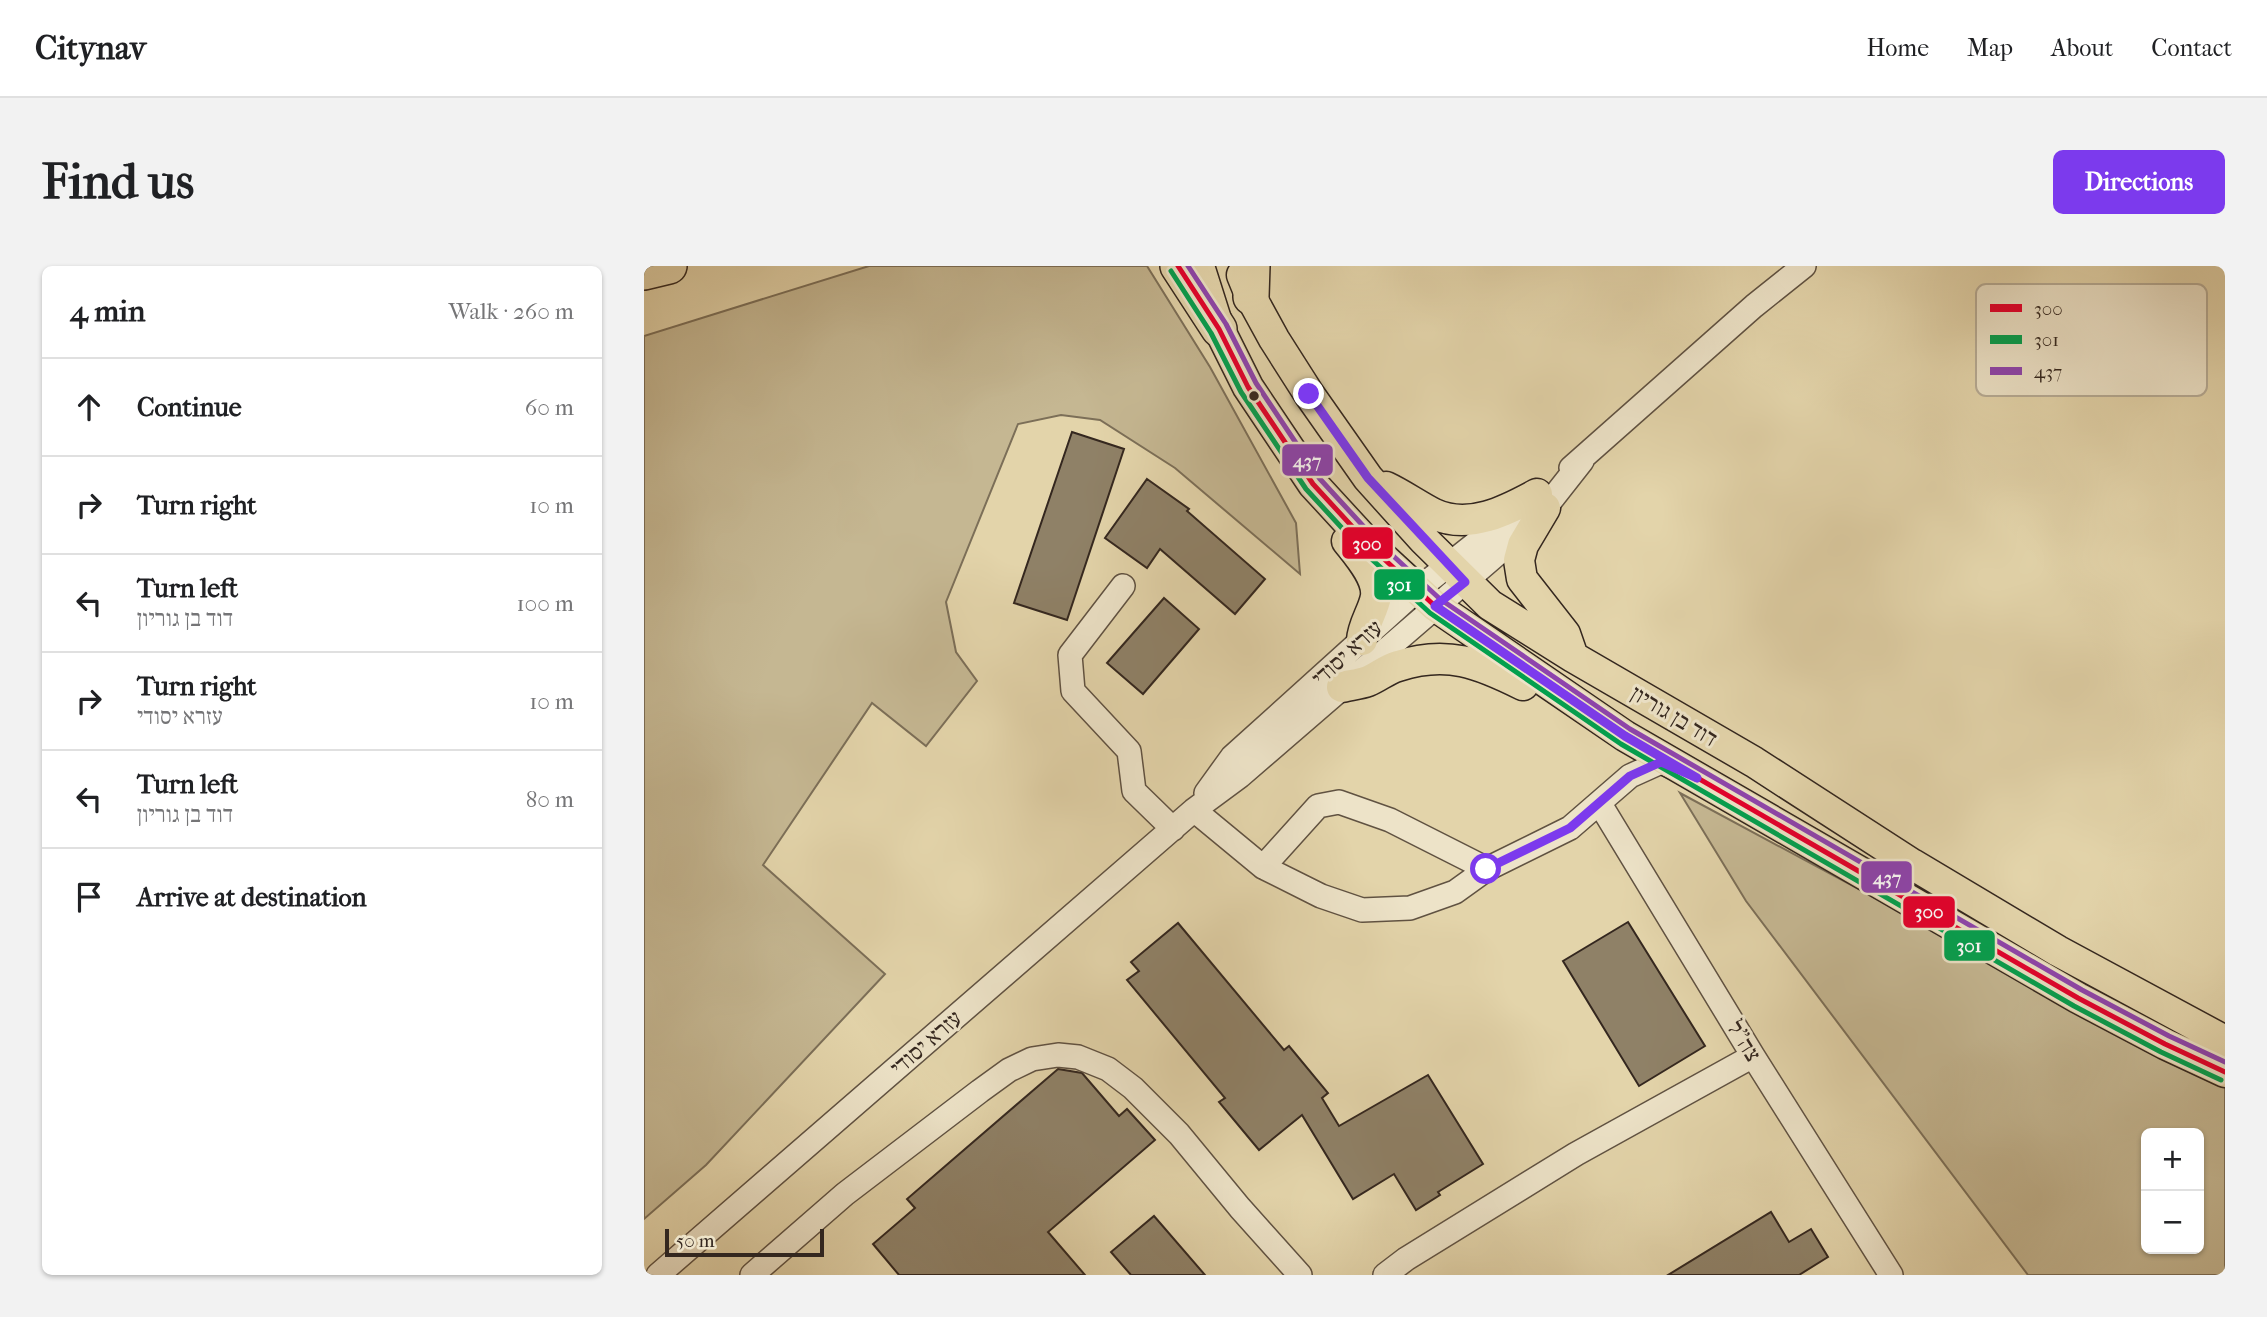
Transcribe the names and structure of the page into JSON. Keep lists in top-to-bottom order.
{
  "streets": {
    "main road": ["דוד בן גוריון"],
    "street": ["עזרא יסודי", "צה\"ל"]
  },
  "crossings": [
    ["עזרא יסודי", "דוד בן גוריון"]
  ],
  "lines": ["transit line 300", "transit line 437", "transit line 301"],
  "legend": ["300", "301", "437"],
  "scale_bar": "50 m",
  "page": {
    "header": "Citynav",
    "nav": [
      "Home",
      "Map",
      "About",
      "Contact"
    ],
    "buttons": "Directions",
    "title": "Find us",
    "heading": ["4 min", "Walk · 260 m"],
    "list": [
      ["Continue", "60 m"],
      ["Turn right", "10 m"],
      ["Turn left", "דוד בן גוריון", "100 m"],
      ["Turn right", "עזרא יסודי", "10 m"],
      ["Turn left", "דוד בן גוריון", "80 m"],
      "Arrive at destination"
    ],
    "map_buttons": ["+", "−"],
    "scale": "50 m"
  }
}
